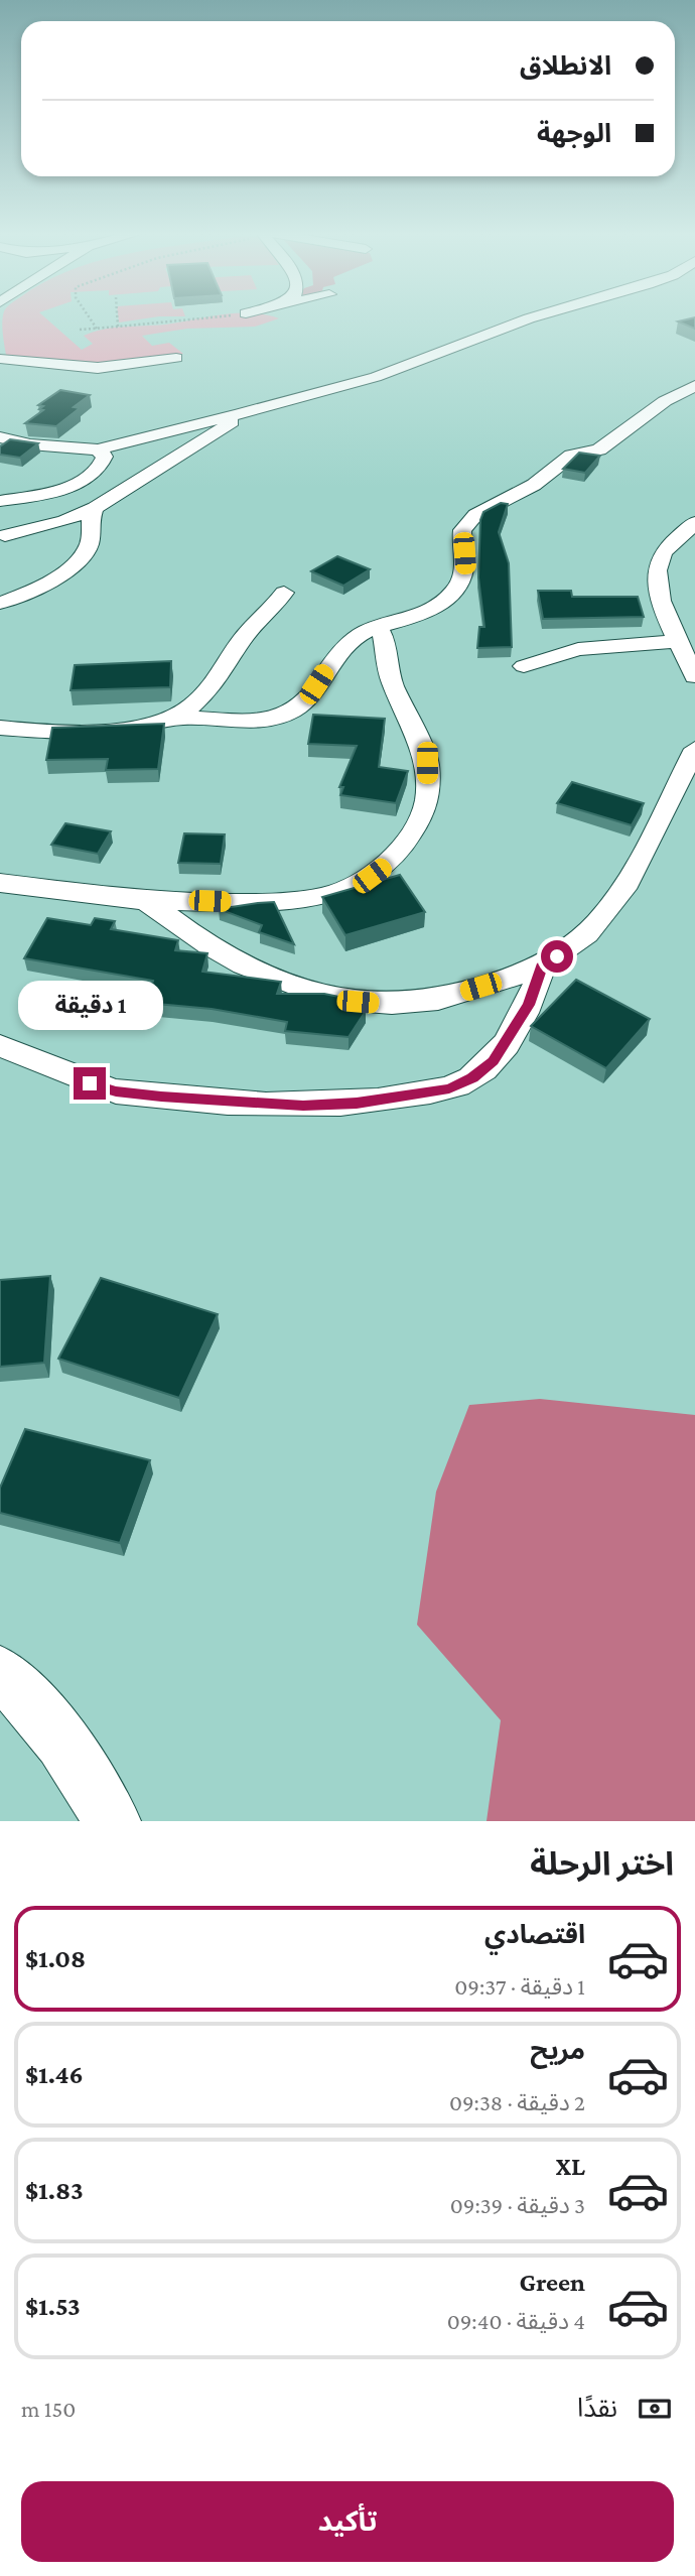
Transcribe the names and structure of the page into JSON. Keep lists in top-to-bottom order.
{
  "page": {
    "banner": ["الانطلاق", "الوجهة"],
    "bubble": "1 دقيقة",
    "heading": "اختر الرحلة",
    "list": [
      {
        "name": "اقتصادي",
        "note": "1 دقيقة · 09:37",
        "value": "$1.08"
      },
      {
        "name": "مريح",
        "note": "2 دقيقة · 09:38",
        "value": "$1.46"
      },
      {
        "name": "XL",
        "note": "3 دقيقة · 09:39",
        "value": "$1.83"
      },
      {
        "name": "Green",
        "note": "4 دقيقة · 09:40",
        "value": "$1.53"
      }
    ],
    "pay": ["نقدًا", "150 m"],
    "buttons": "تأكيد"
  }
}
